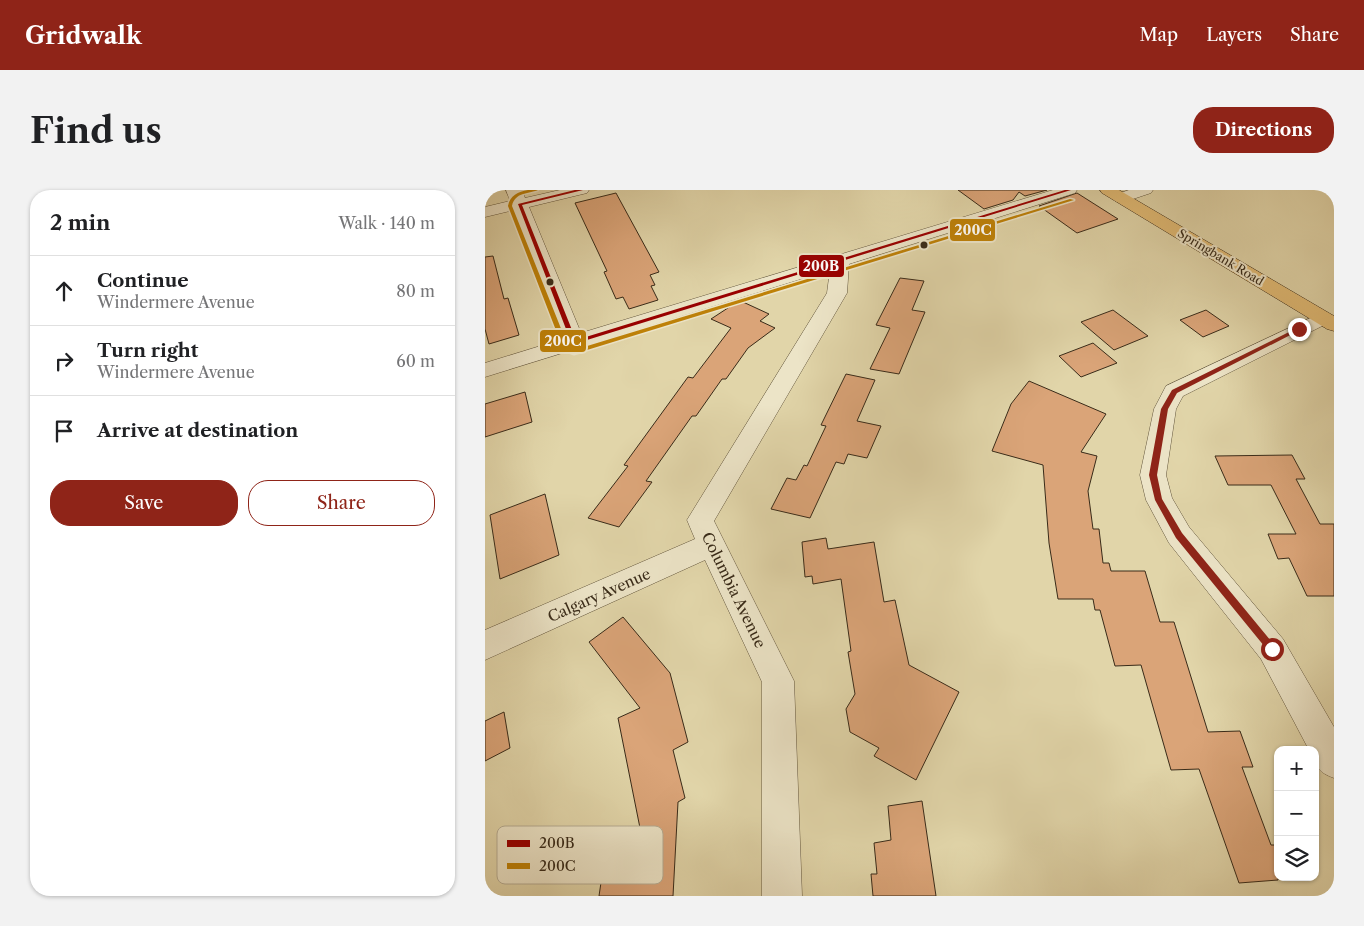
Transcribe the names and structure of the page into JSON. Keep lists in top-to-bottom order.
{
  "streets": {
    "main road": ["Springbank Road"],
    "street": ["Columbia Avenue", "Calgary Avenue"]
  },
  "crossings": [
    ["Columbia Avenue", "Calgary Avenue"]
  ],
  "lines": ["transit line 200B", "transit line 200C"],
  "legend": ["200B", "200C"],
  "page": {
    "header": "Gridwalk",
    "nav": ["Map", "Layers", "Share"],
    "buttons": [
      "Directions",
      ["Save", "Share"]
    ],
    "title": "Find us",
    "heading": ["2 min", "Walk · 140 m"],
    "list": [
      ["Continue", "Windermere Avenue", "80 m"],
      ["Turn right", "Windermere Avenue", "60 m"],
      "Arrive at destination"
    ],
    "map_buttons": ["+", "−"]
  }
}
